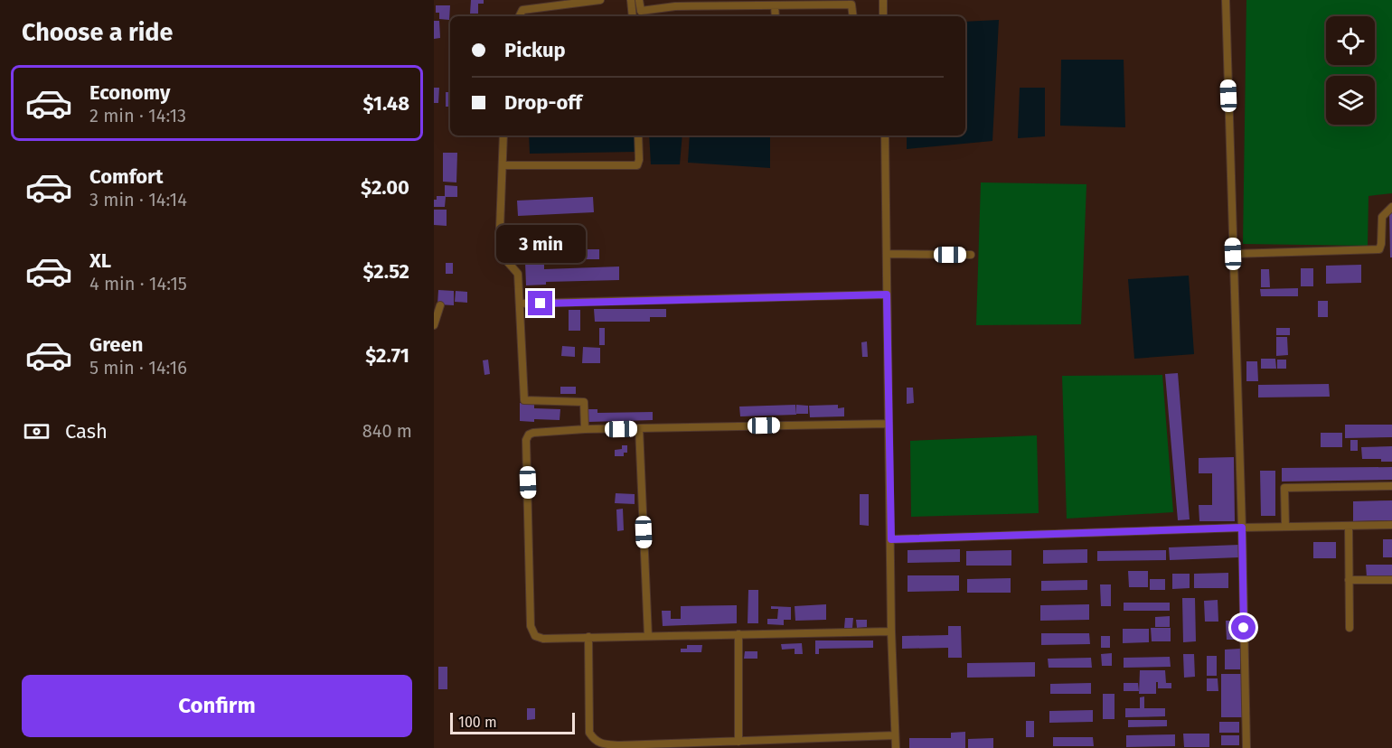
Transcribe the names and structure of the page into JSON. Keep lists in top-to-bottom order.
{
  "scale_bar": "100 m",
  "page": {
    "heading": "Choose a ride",
    "banner": ["Pickup", "Drop-off"],
    "list": [
      {
        "name": "Economy",
        "note": "2 min · 14:13",
        "value": "$1.48"
      },
      {
        "name": "Comfort",
        "note": "3 min · 14:14",
        "value": "$2.00"
      },
      {
        "name": "XL",
        "note": "4 min · 14:15",
        "value": "$2.52"
      },
      {
        "name": "Green",
        "note": "5 min · 14:16",
        "value": "$2.71"
      }
    ],
    "bubble": "3 min",
    "pay": ["Cash", "840 m"],
    "buttons": "Confirm",
    "scale": "100 m"
  }
}
